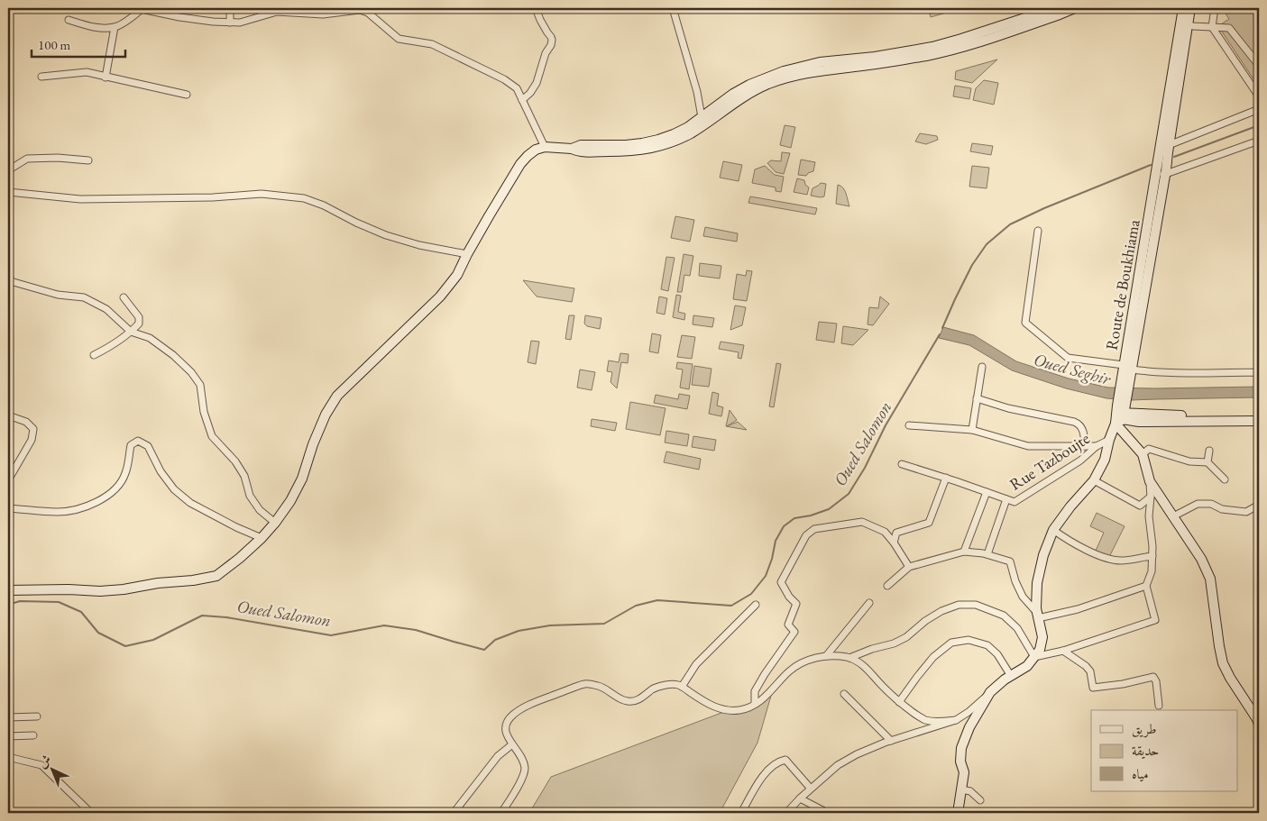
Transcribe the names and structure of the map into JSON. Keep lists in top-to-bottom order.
{
  "streets": {
    "street": ["Route de Boukhiama", "Rue Tazboujte"]
  },
  "crossings": [
    ["Route de Boukhiama", "Rue Tazboujte"]
  ],
  "water": ["Oued Seghir", "Oued Salomon"],
  "legend": ["طريق", "حديقة", "مياه"],
  "scale_bar": "100 m",
  "north": "top left"
}
